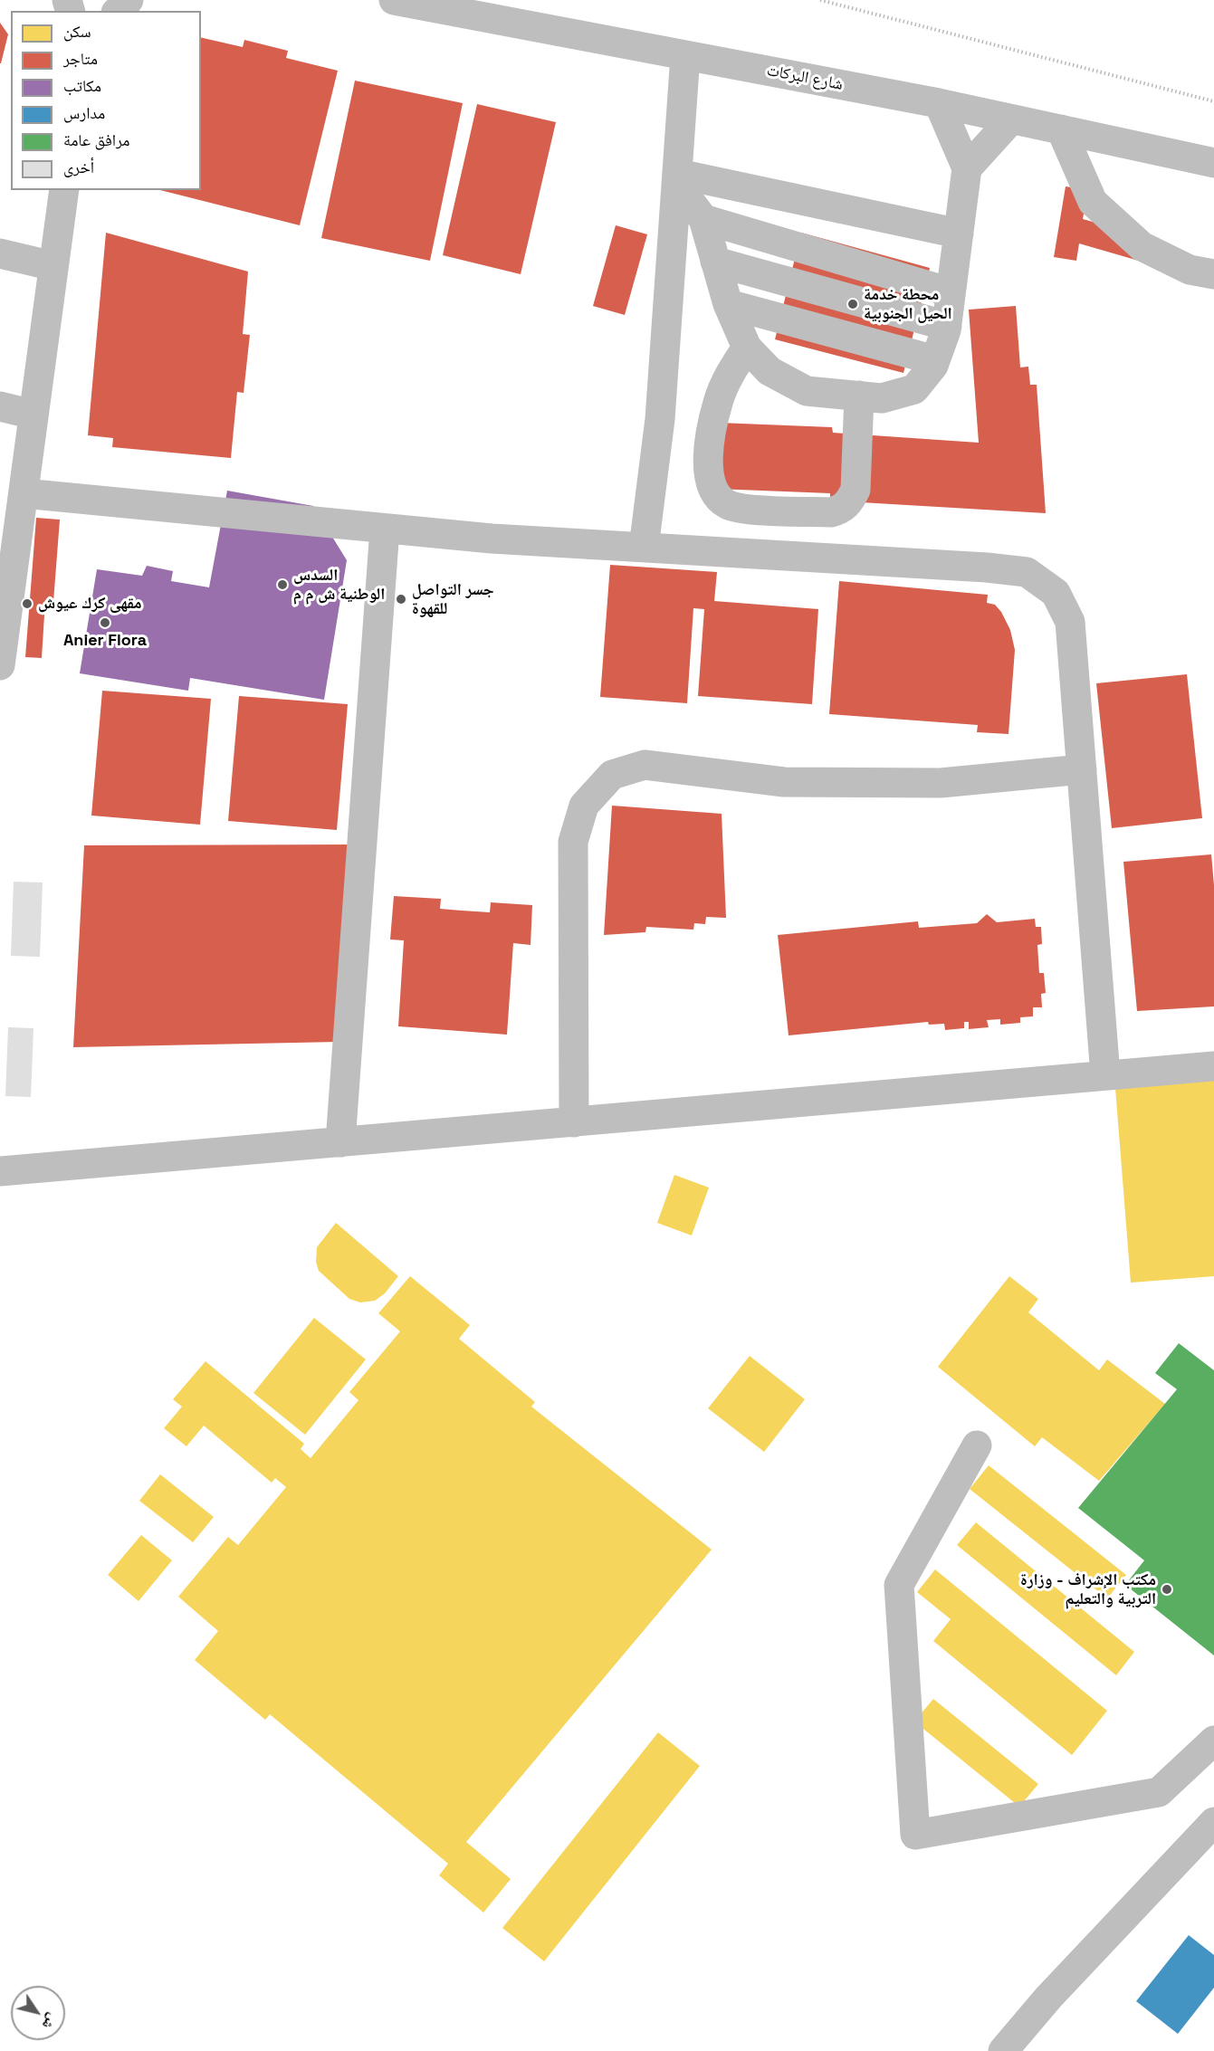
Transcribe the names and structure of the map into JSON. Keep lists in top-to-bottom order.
{
  "streets": {
    "street": ["شارع البركات"]
  },
  "places": [
    "محطة خدمة الحيل الجنوبية",
    "السدس الوطنیة ش م م",
    "جسر التواصل للقهوة",
    "مقهى كرك عيوش",
    "Anier Flora",
    "مكتب الإشراف - وزارة التربية والتعليم"
  ],
  "legend": [
    "سكن",
    "متاجر",
    "مكاتب",
    "مدارس",
    "مرافق عامة",
    "أخرى"
  ],
  "north": "bottom right"
}
